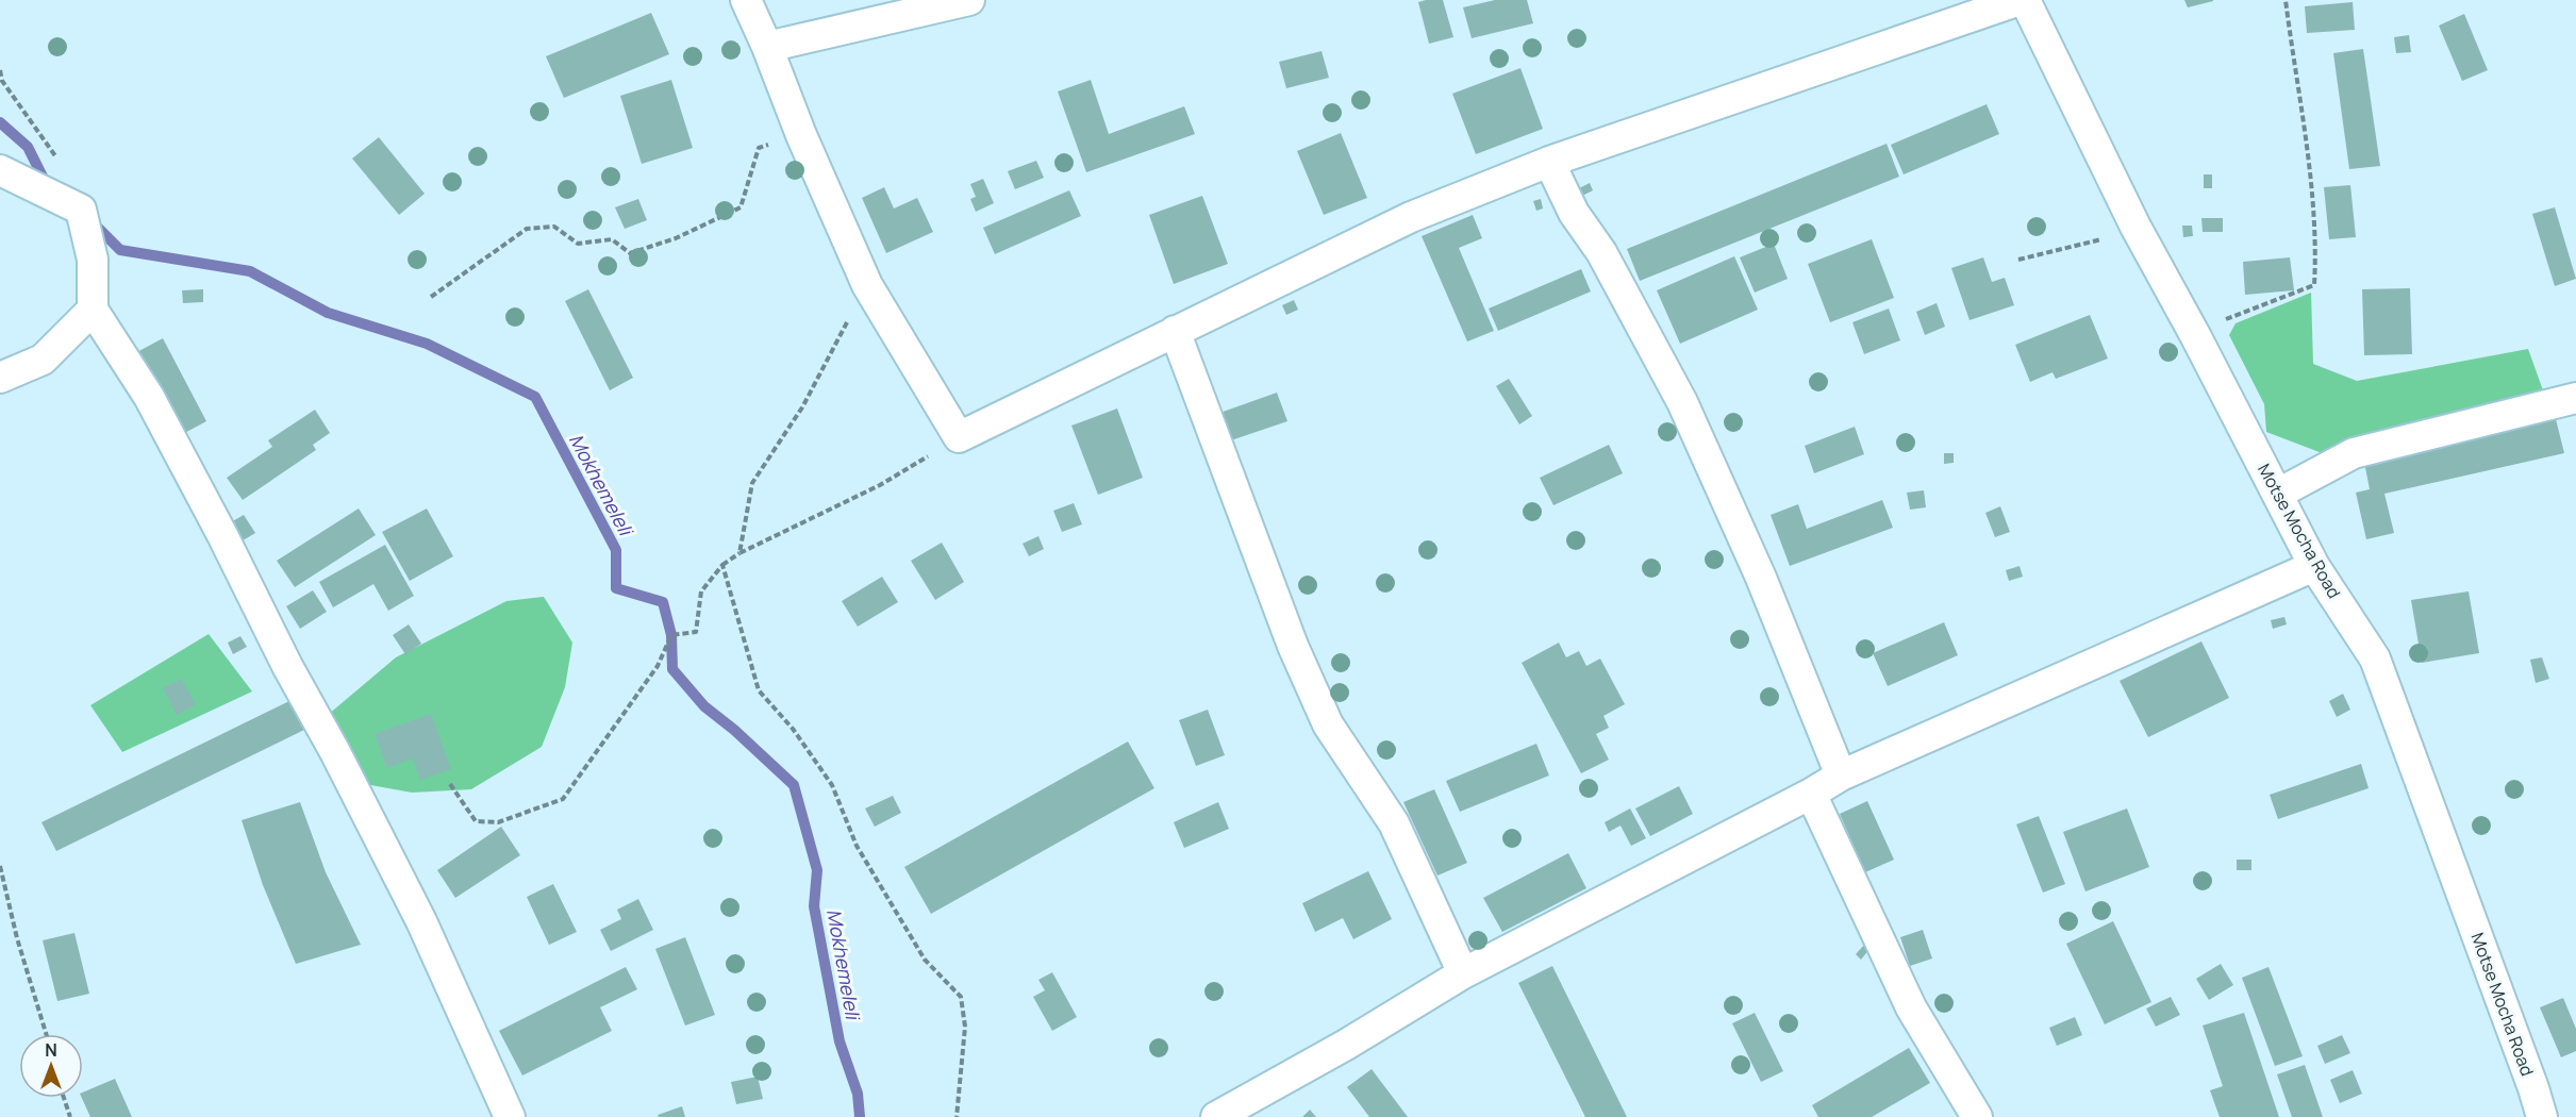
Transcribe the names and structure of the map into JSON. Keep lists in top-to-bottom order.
{
  "streets": {
    "street": ["Motse Mocha Road"]
  },
  "water": ["Mokhemeleli"],
  "north": "top"
}
